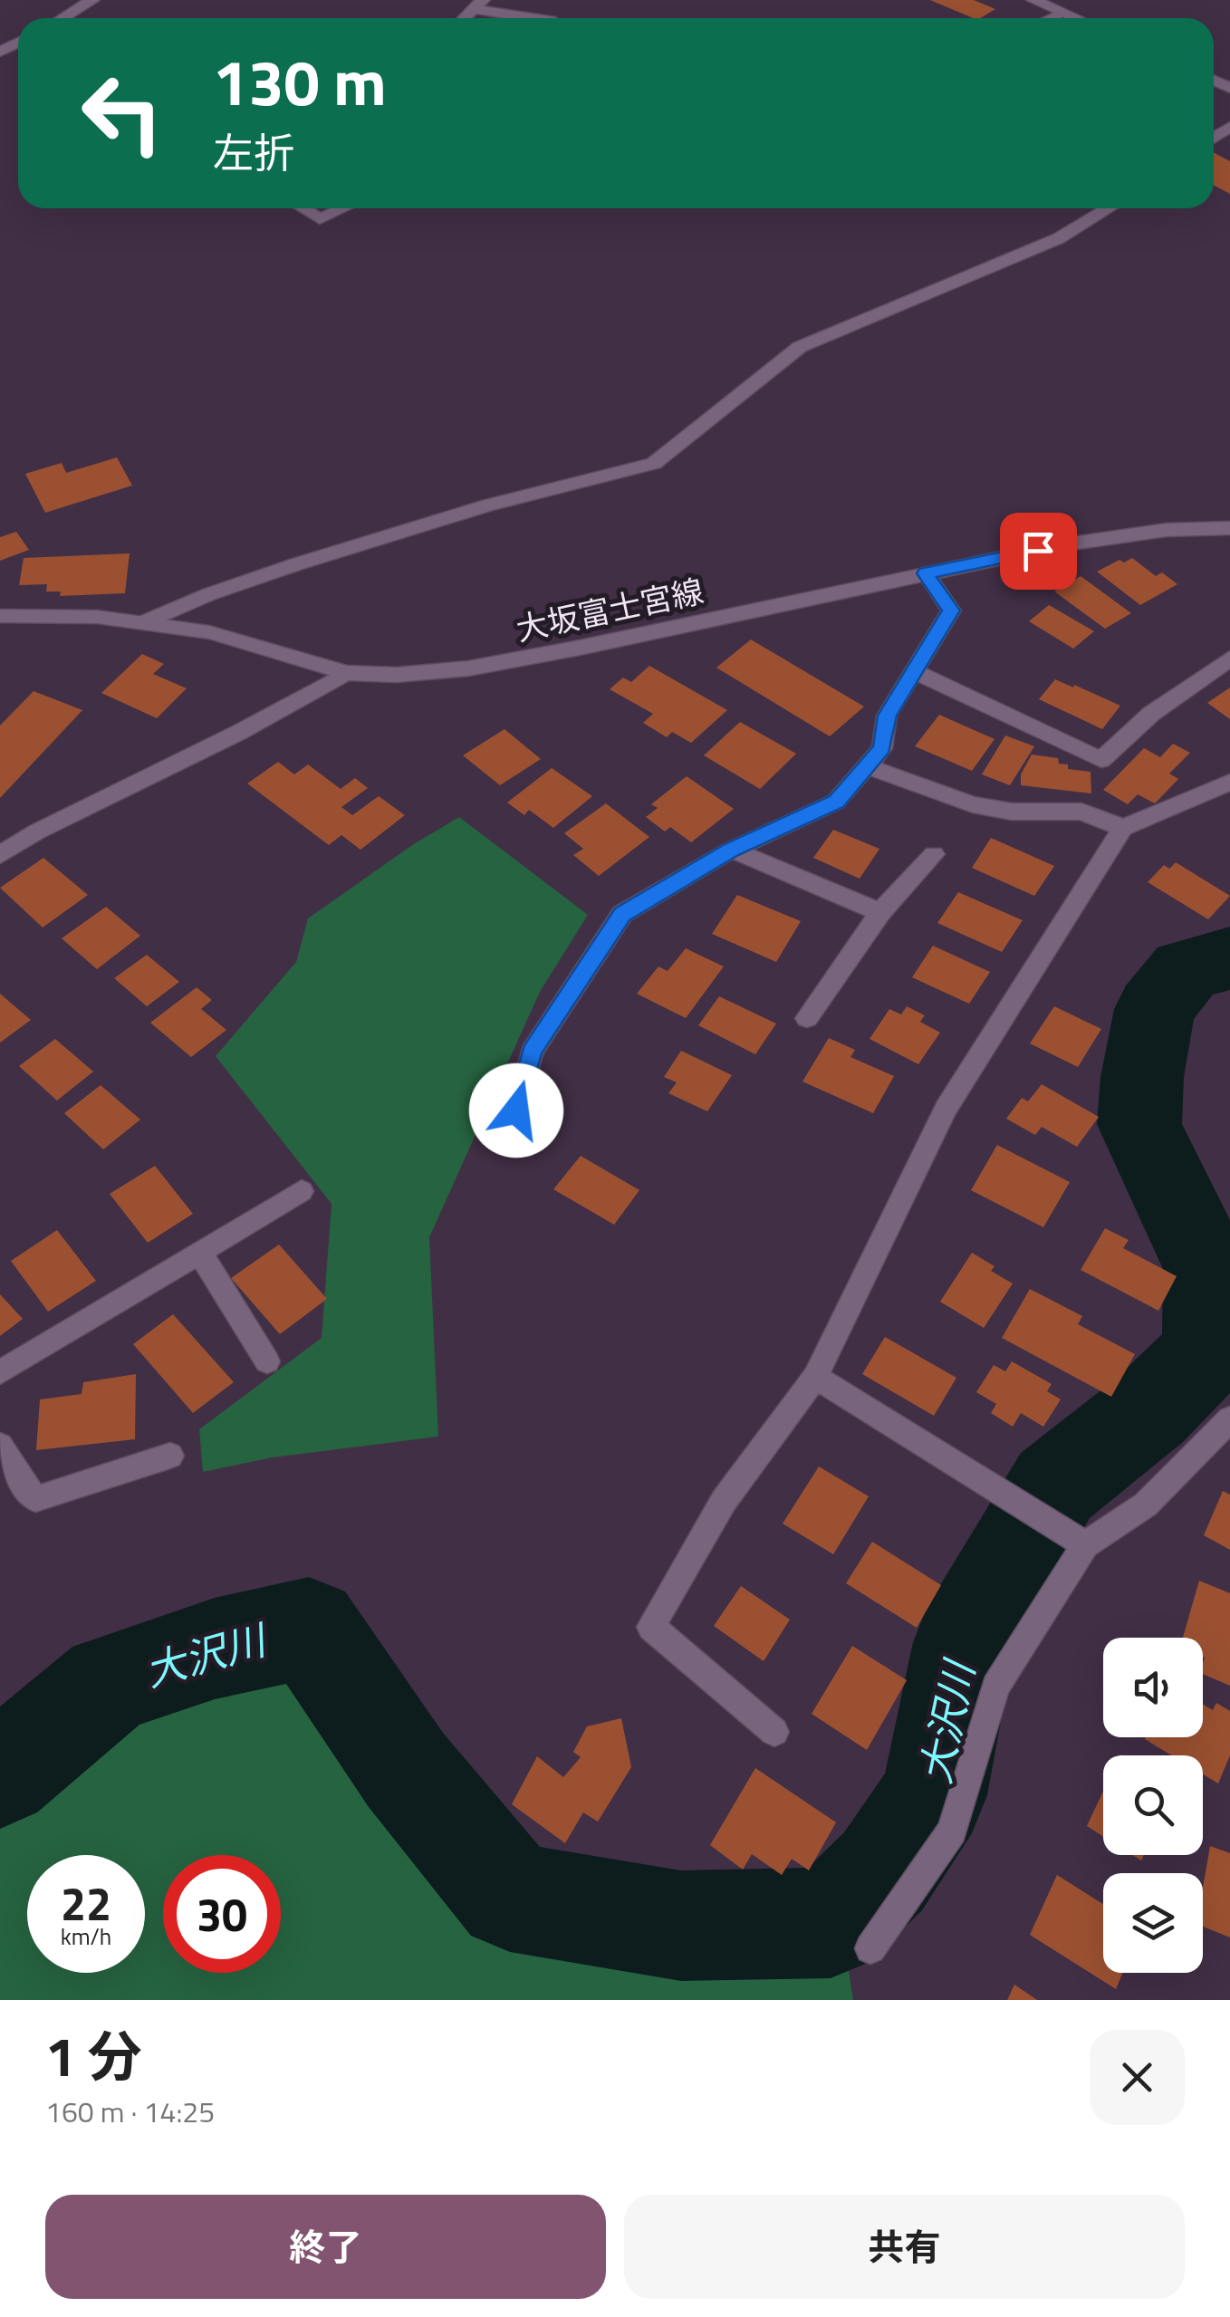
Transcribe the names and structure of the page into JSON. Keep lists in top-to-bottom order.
{
  "streets": {
    "street": ["大坂富士宮線"]
  },
  "water": ["大沢川"],
  "page": {
    "turn": ["130 m", "左折"],
    "speed": "22 km/h",
    "limit": "30",
    "heading": ["1 分", "160 m · 14:25"],
    "buttons": ["終了", "共有"]
  }
}
